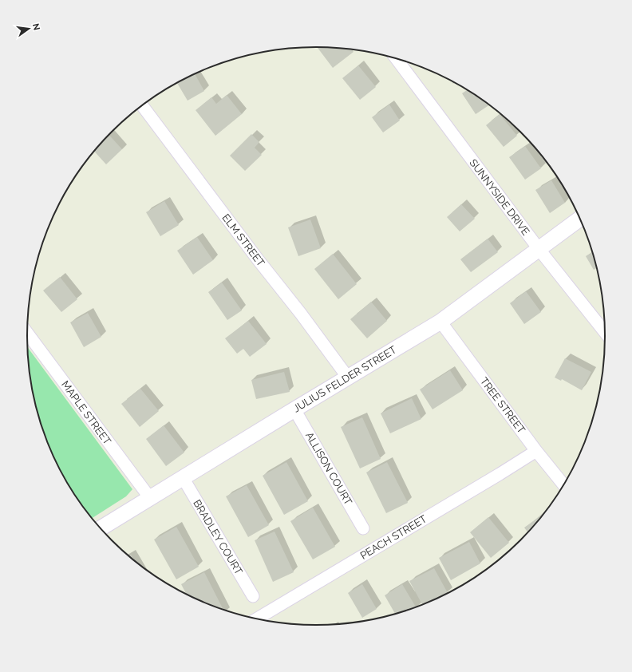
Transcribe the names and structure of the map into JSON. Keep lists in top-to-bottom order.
{
  "streets": {
    "street": [
      "SUNNYSIDE DRIVE",
      "ELM STREET",
      "JULIUS FELDER STREET",
      "TREE STREET",
      "MAPLE STREET",
      "ALLISON COURT",
      "BRADLEY COURT",
      "PEACH STREET"
    ]
  },
  "crossings": [
    ["SUNNYSIDE DRIVE", "JULIUS FELDER STREET"],
    ["ELM STREET", "JULIUS FELDER STREET"],
    ["JULIUS FELDER STREET", "TREE STREET"],
    ["JULIUS FELDER STREET", "MAPLE STREET"],
    ["JULIUS FELDER STREET", "ALLISON COURT"],
    ["JULIUS FELDER STREET", "BRADLEY COURT"],
    ["TREE STREET", "PEACH STREET"]
  ],
  "north": "right"
}
